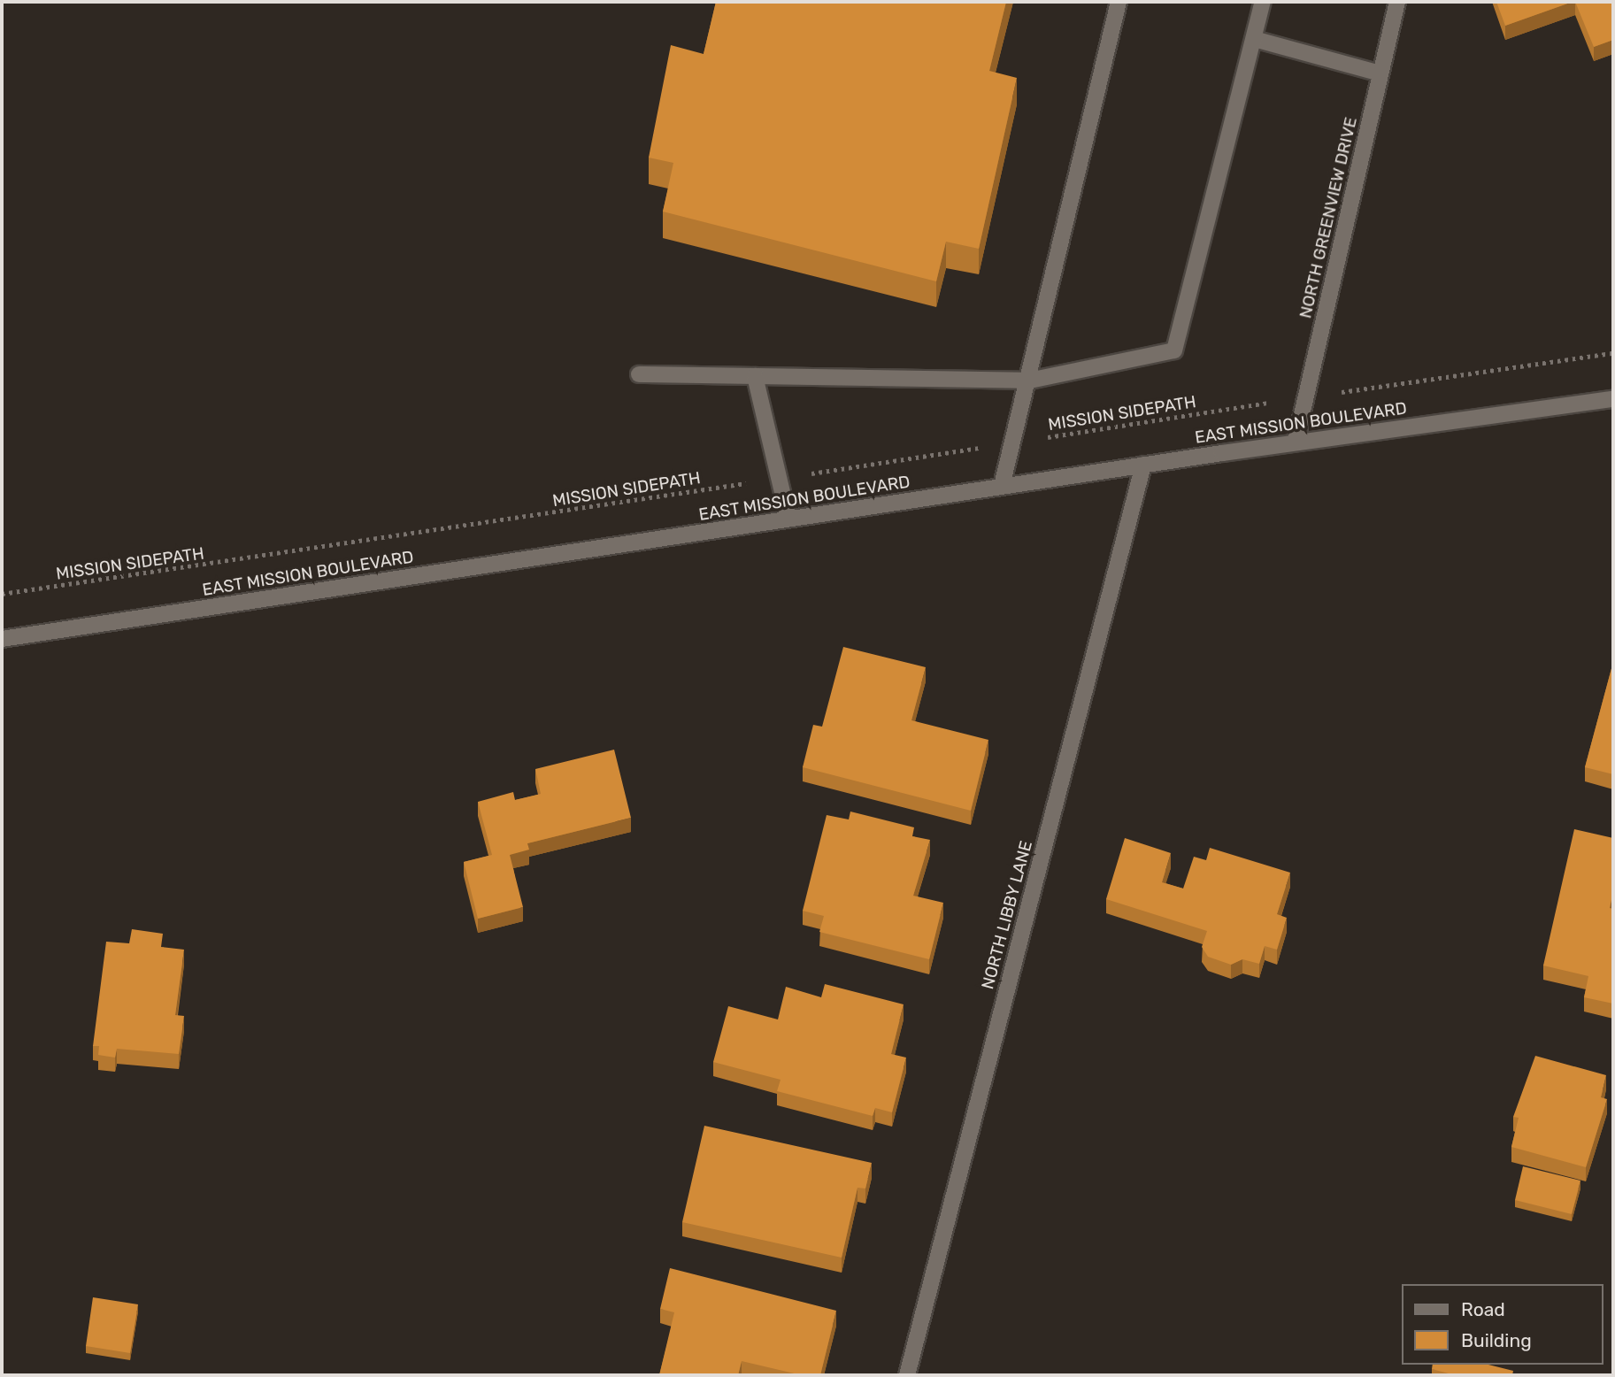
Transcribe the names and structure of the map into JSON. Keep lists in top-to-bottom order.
{
  "streets": {
    "main road": ["NORTH GREENVIEW DRIVE", "EAST MISSION BOULEVARD", "NORTH LIBBY LANE"],
    "path": ["MISSION SIDEPATH"]
  },
  "crossings": [
    ["NORTH GREENVIEW DRIVE", "EAST MISSION BOULEVARD"],
    ["EAST MISSION BOULEVARD", "NORTH LIBBY LANE"]
  ],
  "legend": ["Road", "Building"]
}
